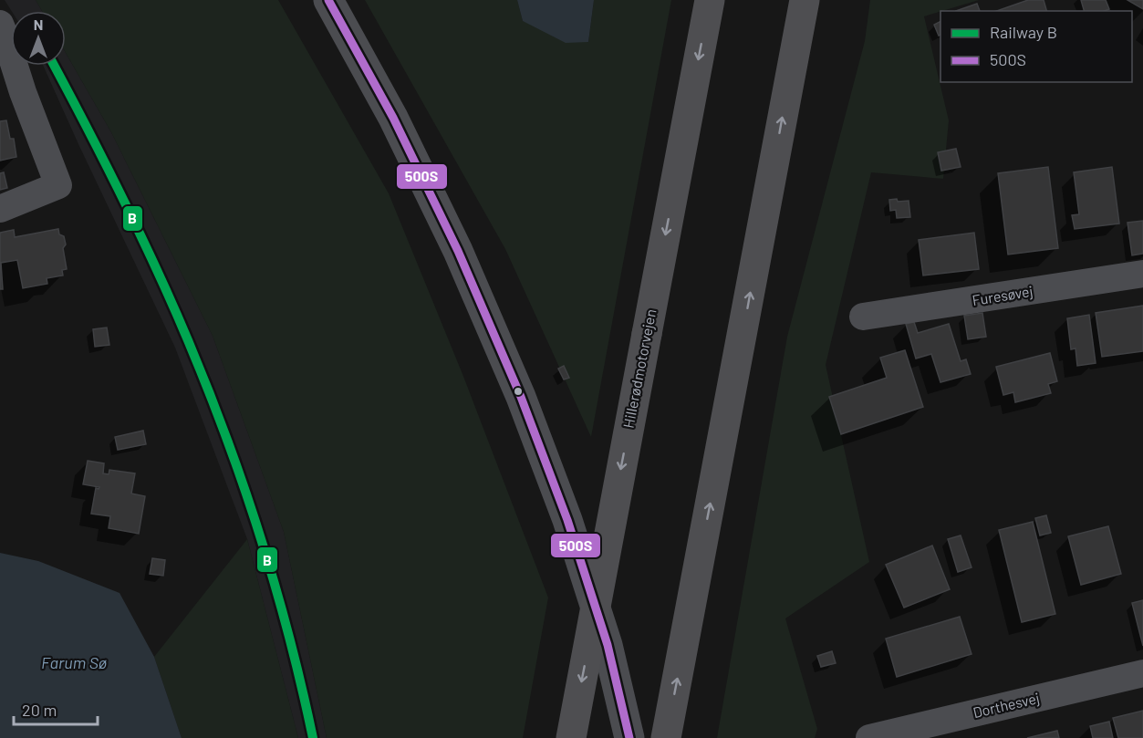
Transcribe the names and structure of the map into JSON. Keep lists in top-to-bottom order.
{
  "streets": {
    "highway": ["Hillerødmotorvejen"],
    "street": ["Furesøvej", "Dorthesvej"]
  },
  "water": ["Farum Sø"],
  "lines": ["transit line 500S", "rail line B"],
  "legend": ["Railway B", "500S"],
  "scale_bar": "20 m",
  "north": "top"
}
